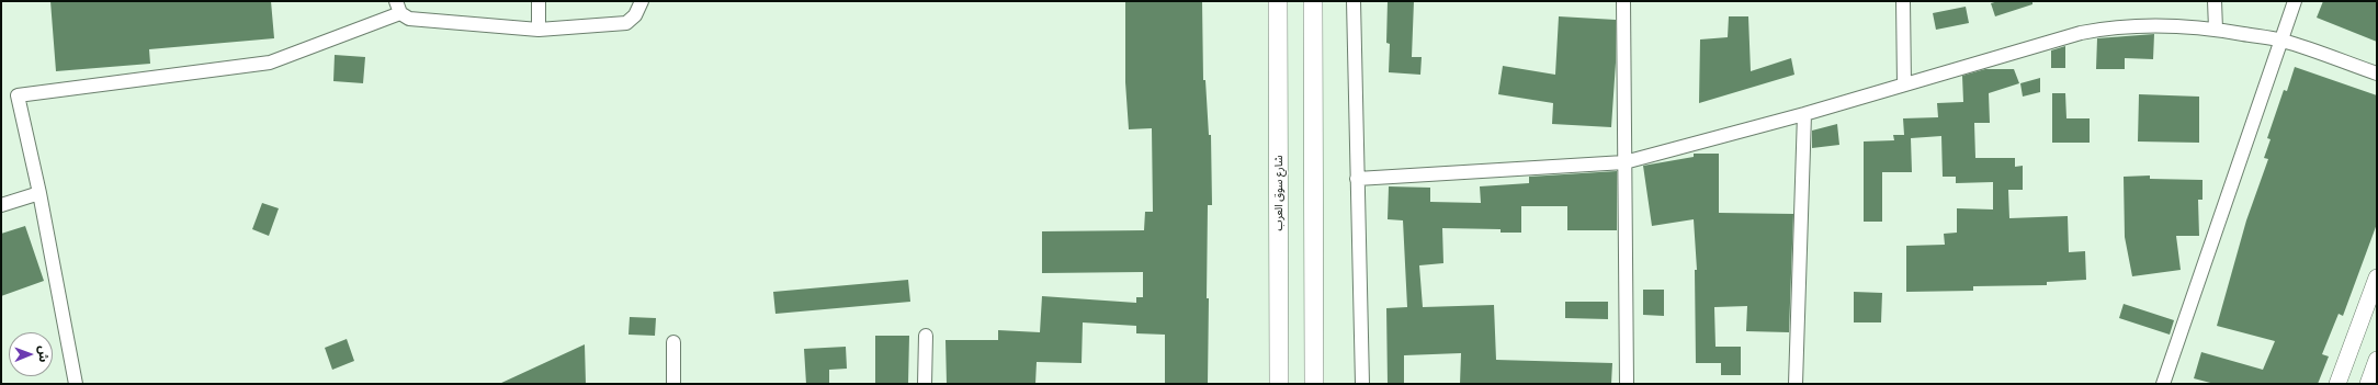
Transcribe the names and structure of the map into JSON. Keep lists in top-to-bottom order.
{
  "streets": {
    "main road": ["شارع سوق العرب"]
  },
  "north": "right"
}
